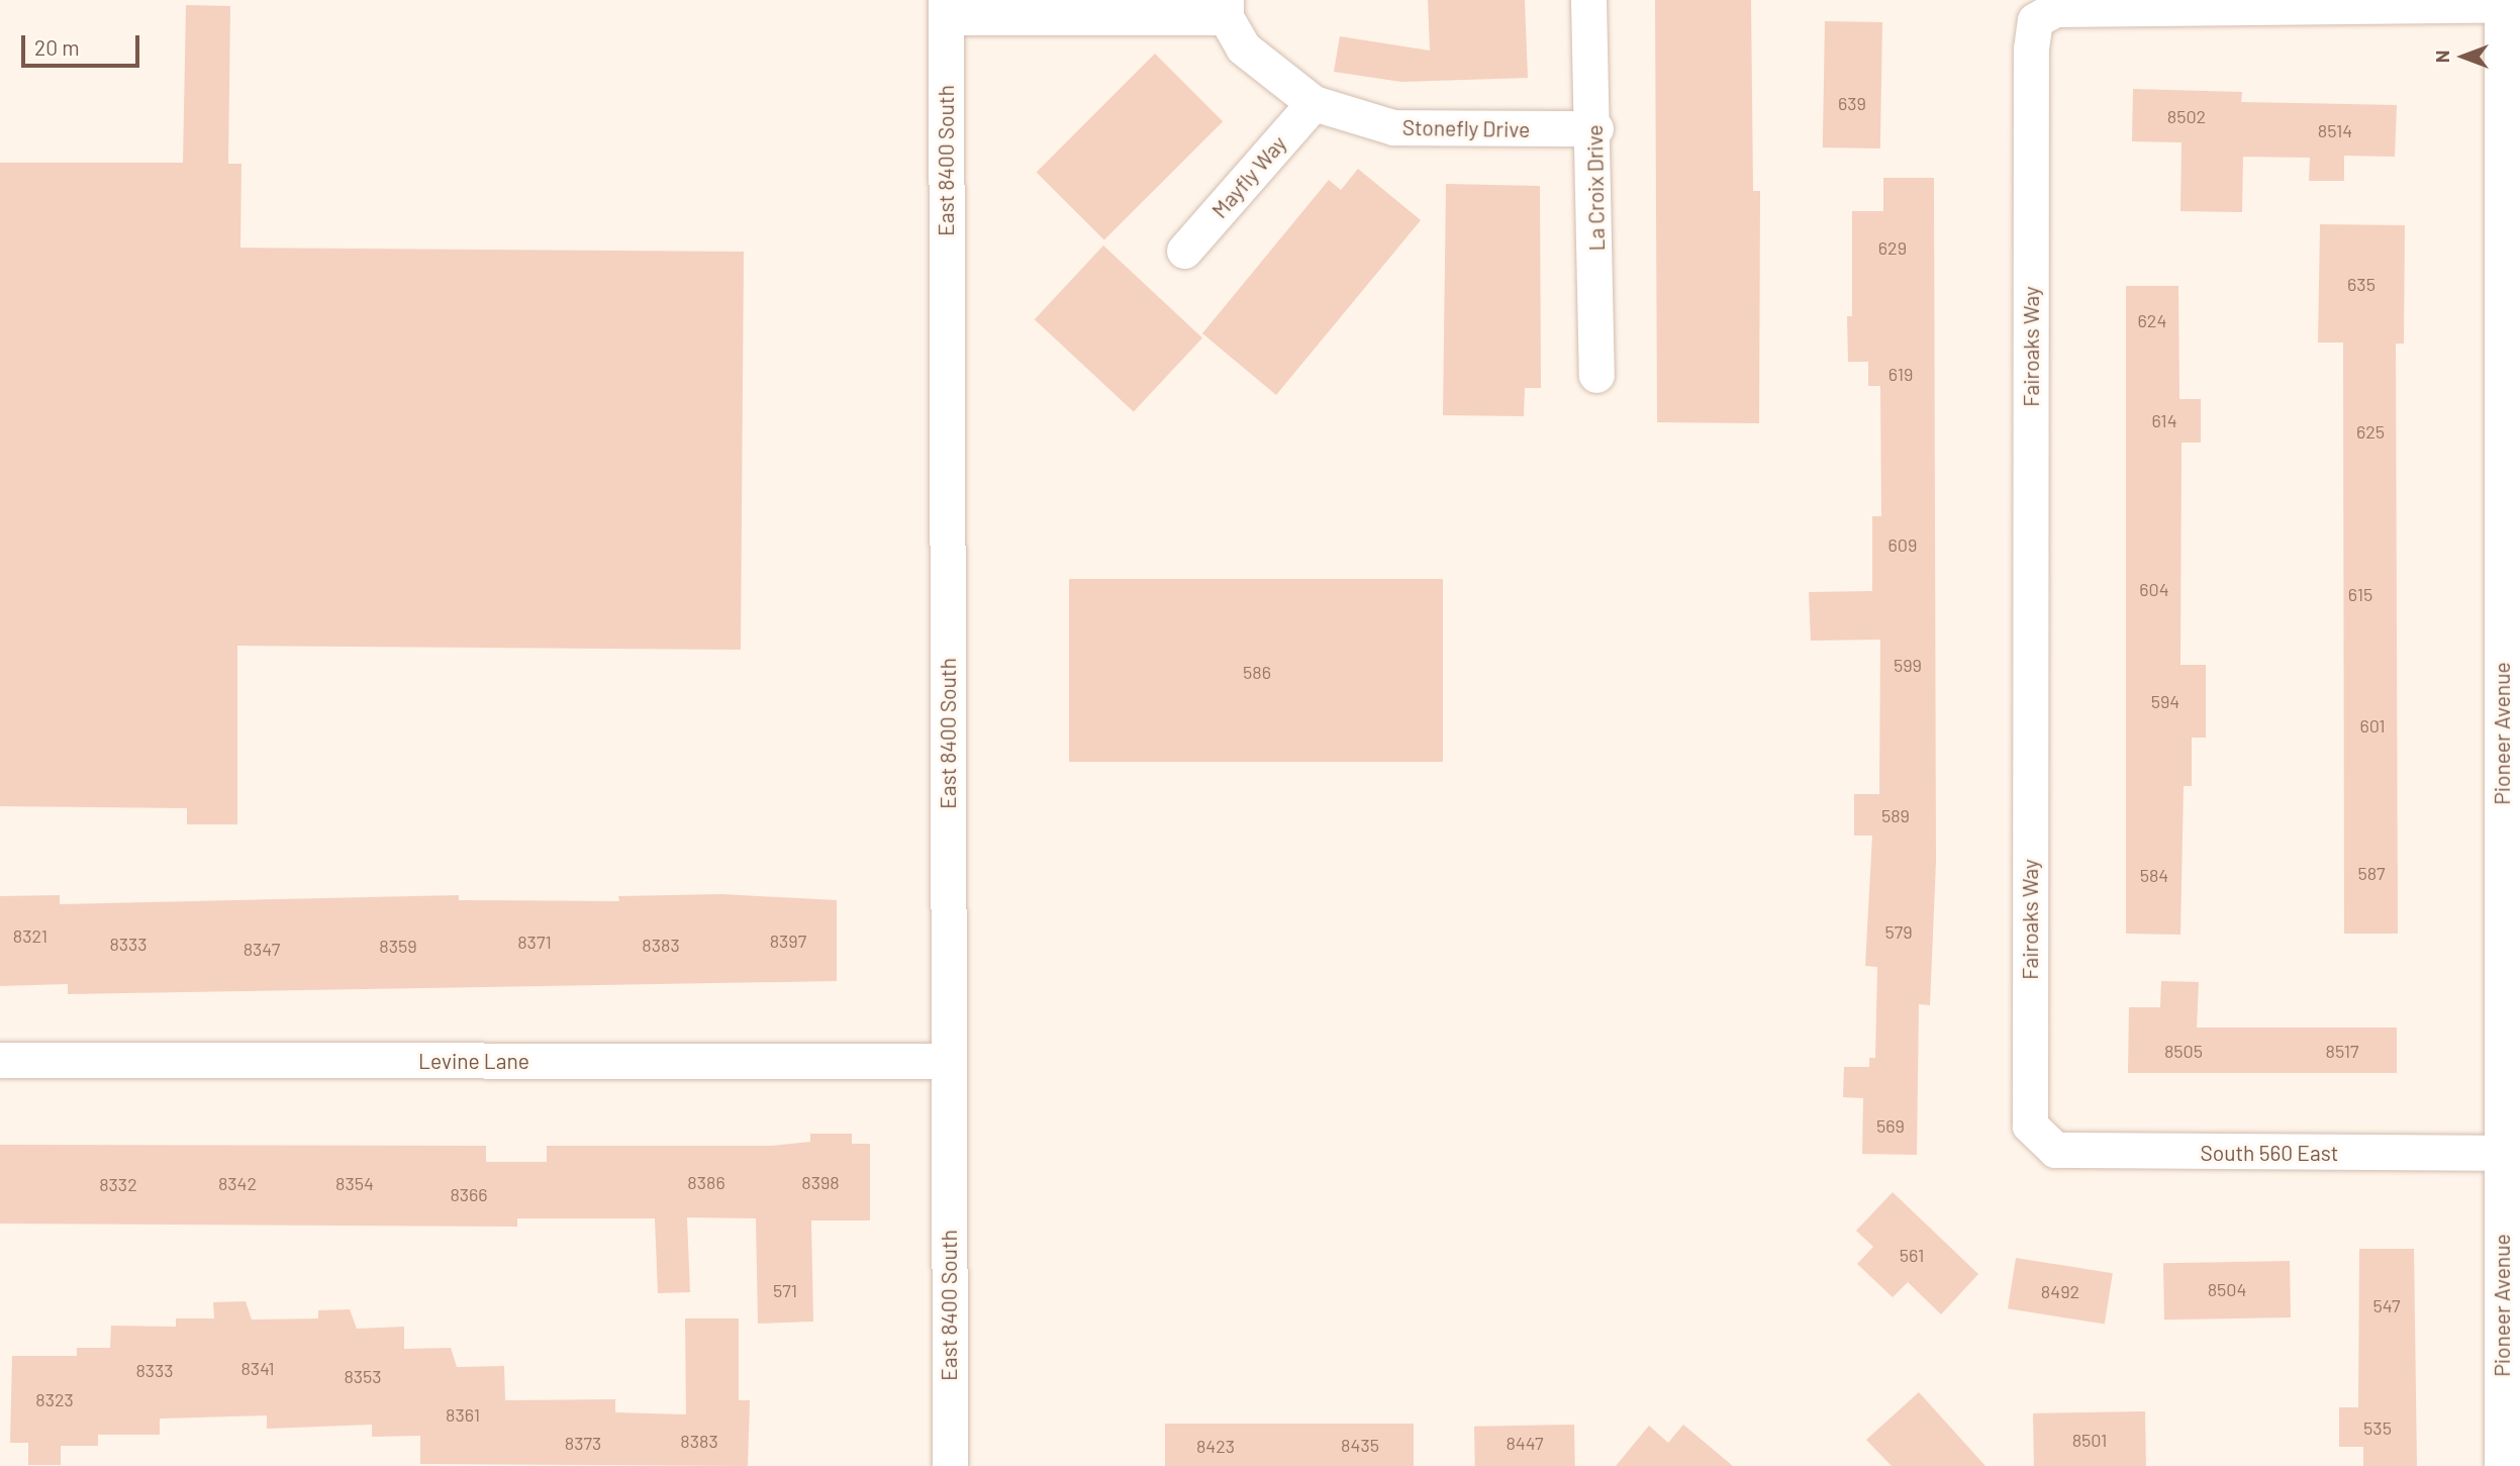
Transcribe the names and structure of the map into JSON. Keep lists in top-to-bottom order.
{
  "streets": {
    "street": [
      "Stonefly Drive",
      "East 8400 South",
      "Mayfly Way",
      "La Croix Drive",
      "Fairoaks Way",
      "Pioneer Avenue",
      "Levine Lane",
      "South 560 East"
    ]
  },
  "crossings": [
    ["Stonefly Drive", "Mayfly Way"],
    ["Stonefly Drive", "La Croix Drive"],
    ["East 8400 South", "Levine Lane"],
    ["Fairoaks Way", "Pioneer Avenue"],
    ["Fairoaks Way", "South 560 East"],
    ["Pioneer Avenue", "South 560 East"]
  ],
  "house_numbers": [
    "639",
    "8502",
    "8514",
    "629",
    "635",
    "624",
    "619",
    "614",
    "625",
    "609",
    "604",
    "615",
    "599",
    "586",
    "594",
    "601",
    "589",
    "587",
    "584",
    "579",
    "8321",
    "8397",
    "8371",
    "8333",
    "8383",
    "8359",
    "8347",
    "8505",
    "8517",
    "569",
    "8386",
    "8398",
    "8342",
    "8354",
    "8332",
    "8366",
    "561",
    "8504",
    "571",
    "8492",
    "547",
    "8341",
    "8333",
    "8353",
    "8323",
    "8361",
    "535",
    "8501",
    "8383",
    "8373",
    "8447",
    "8435",
    "8423"
  ],
  "scale_bar": "20 m",
  "north": "left"
}
